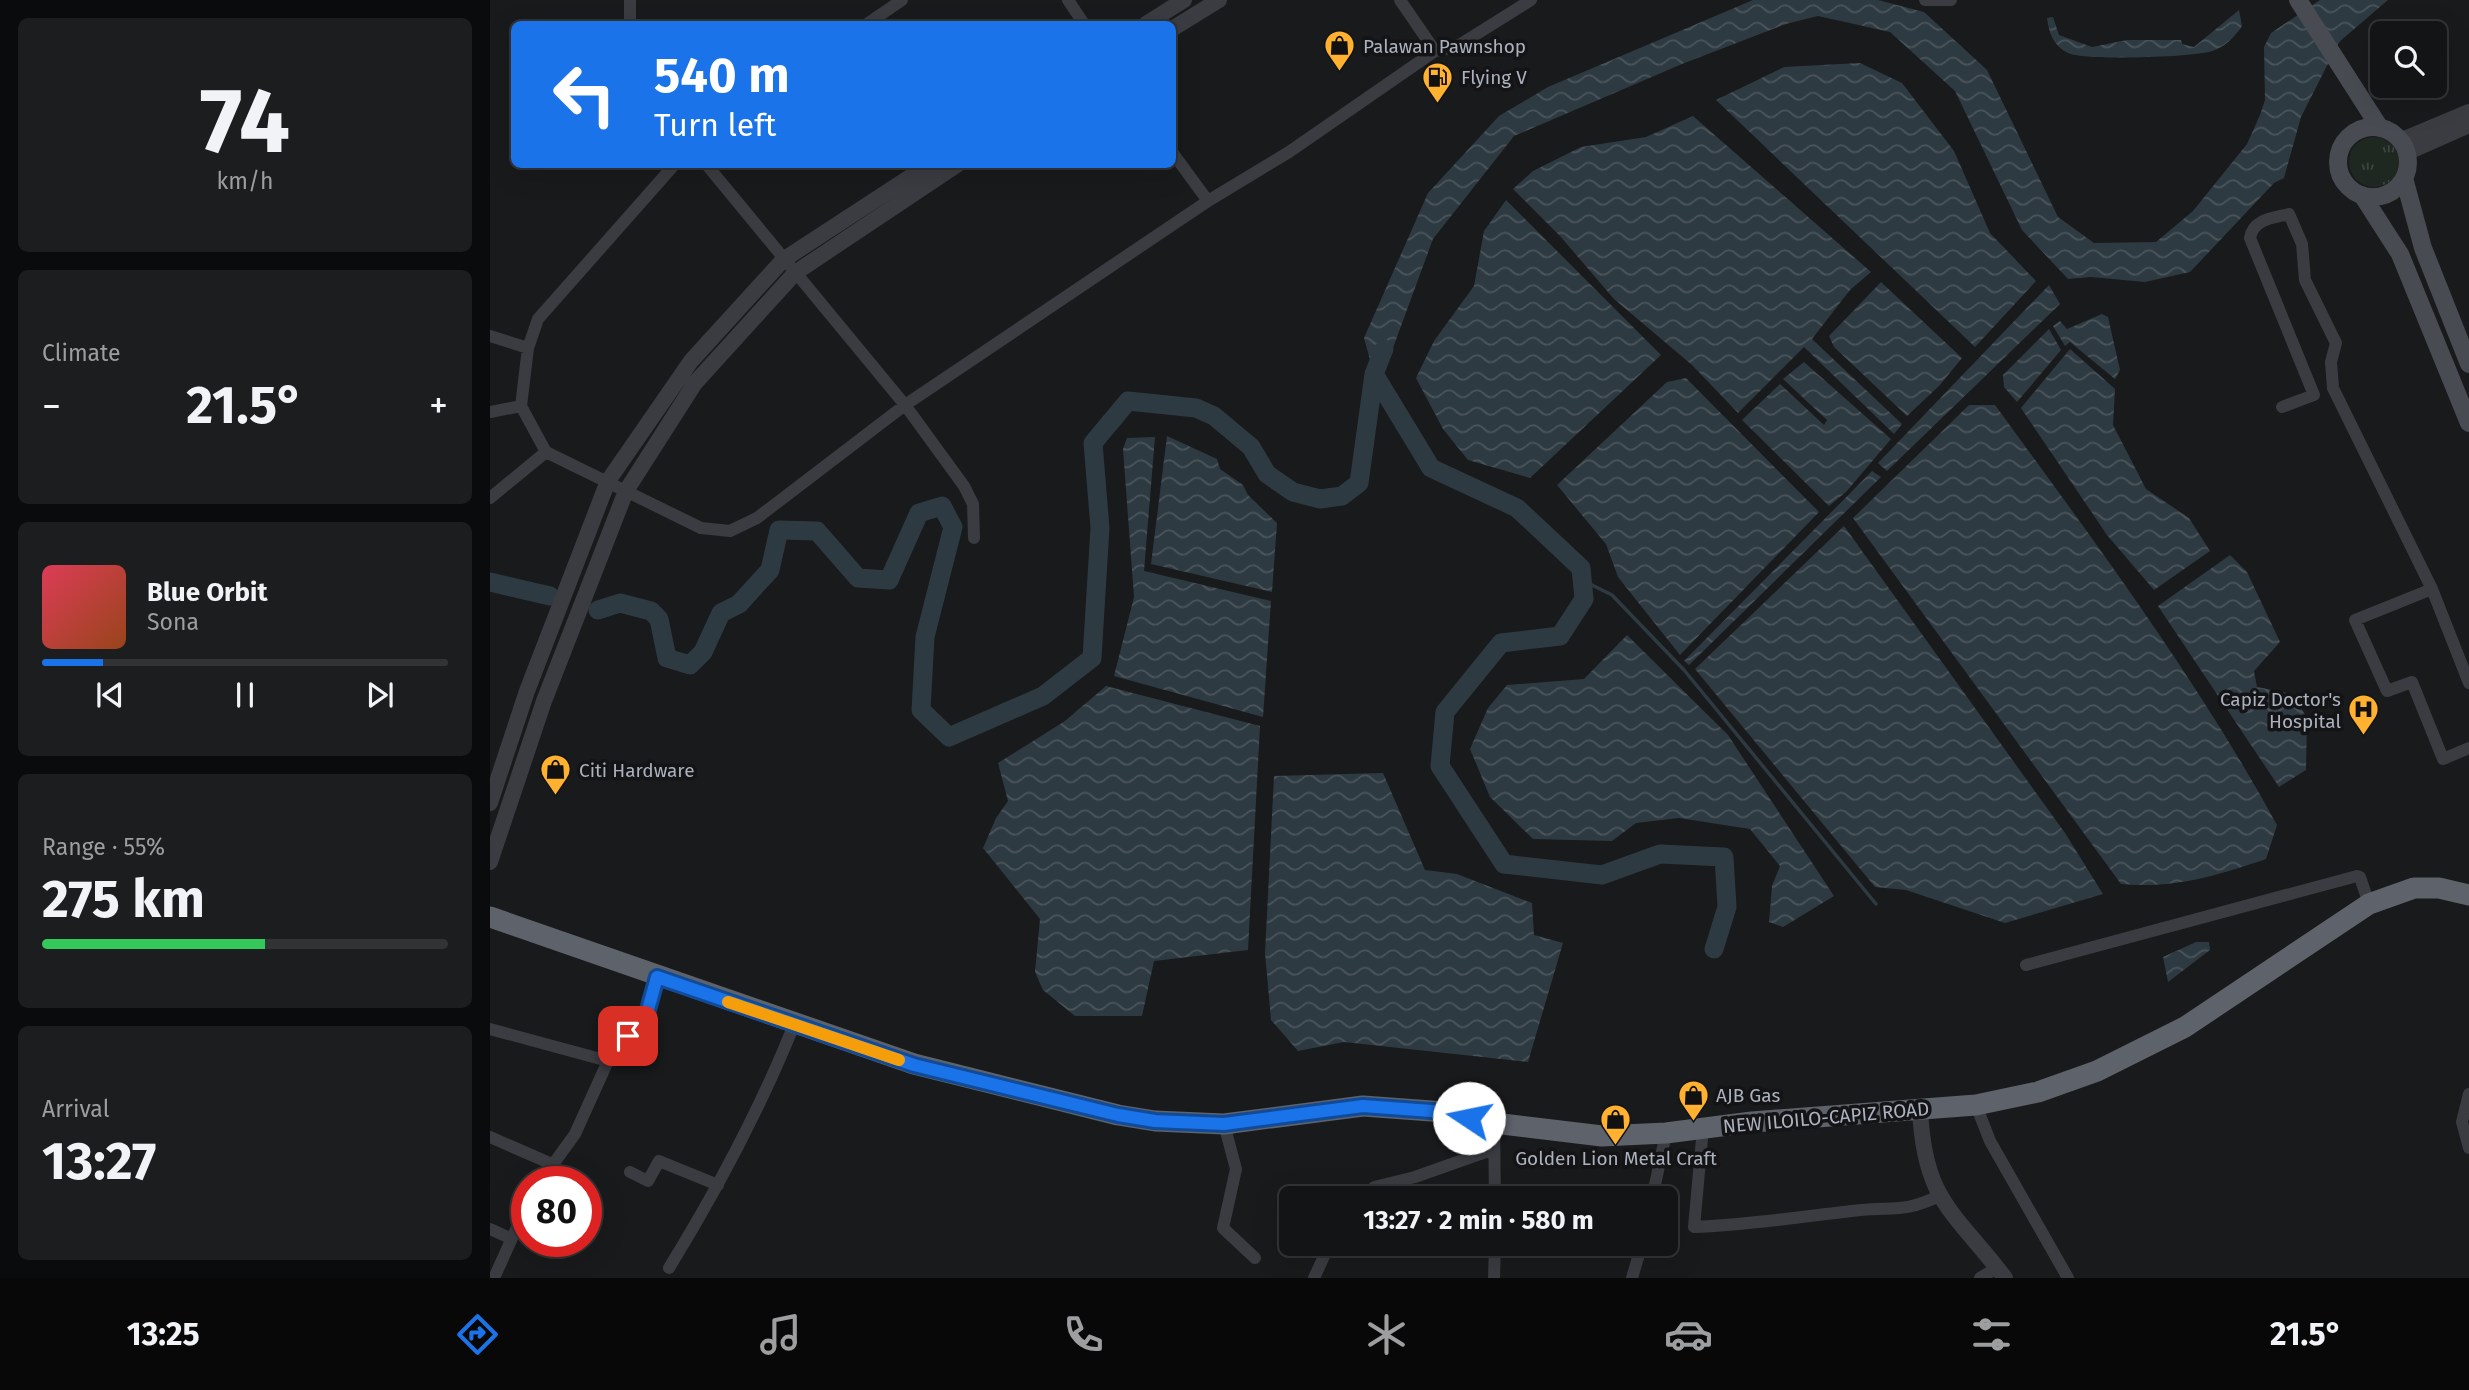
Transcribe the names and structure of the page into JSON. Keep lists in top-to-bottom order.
{
  "streets": {
    "highway": ["NEW ILOILO-CAPIZ ROAD"]
  },
  "places": {
    "shop": [
      "Palawan Pawnshop",
      "Citi Hardware",
      "AJB Gas",
      "Golden Lion Metal Craft"
    ],
    "fuel station": ["Flying V"],
    "hospital": ["Capiz Doctor's Hospital"]
  },
  "page": {
    "tile": [
      ["74", "km/h"],
      "Climate",
      ["Range · 55%", "275 km"],
      ["Arrival", "13:27"]
    ],
    "turn": ["540 m", "Turn left"],
    "heat": ["−", "21.5°", "+"],
    "song": ["Blue Orbit", "Sona"],
    "limit": "80",
    "trip": "13:27 · 2 min · 580 m",
    "tabs": ["13:25", "21.5°"]
  }
}
